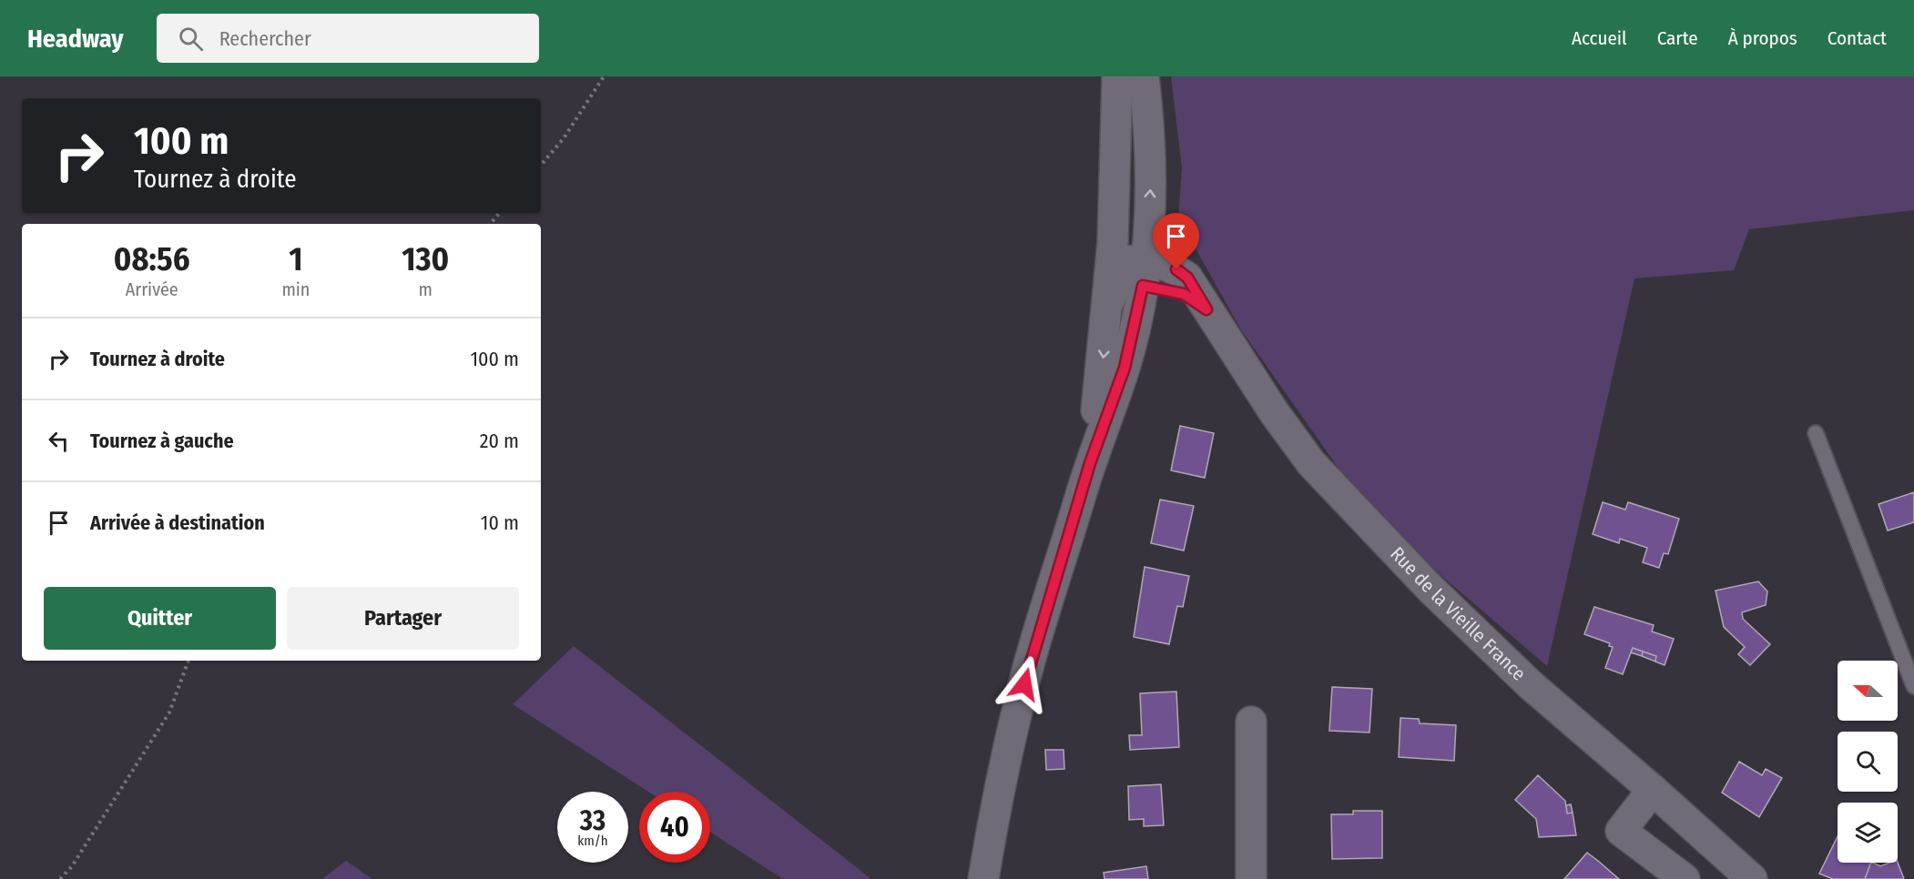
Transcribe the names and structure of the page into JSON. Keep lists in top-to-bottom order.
{
  "streets": {
    "street": ["Rue de la Vieille France"]
  },
  "north": "left",
  "page": {
    "header": "Headway",
    "search": "Rechercher",
    "nav": [
      "Accueil",
      "Carte",
      "À propos",
      "Contact"
    ],
    "turn": ["100 m", "Tournez à droite"],
    "eta": [
      "08:56",
      "Arrivée",
      "1",
      "min",
      "130",
      "m"
    ],
    "list": [
      {
        "name": "Tournez à droite",
        "value": "100 m"
      },
      {
        "name": "Tournez à gauche",
        "value": "20 m"
      },
      {
        "name": "Arrivée à destination",
        "value": "10 m"
      }
    ],
    "buttons": ["Quitter", "Partager"],
    "speed": "33 km/h",
    "limit": "40"
  }
}
